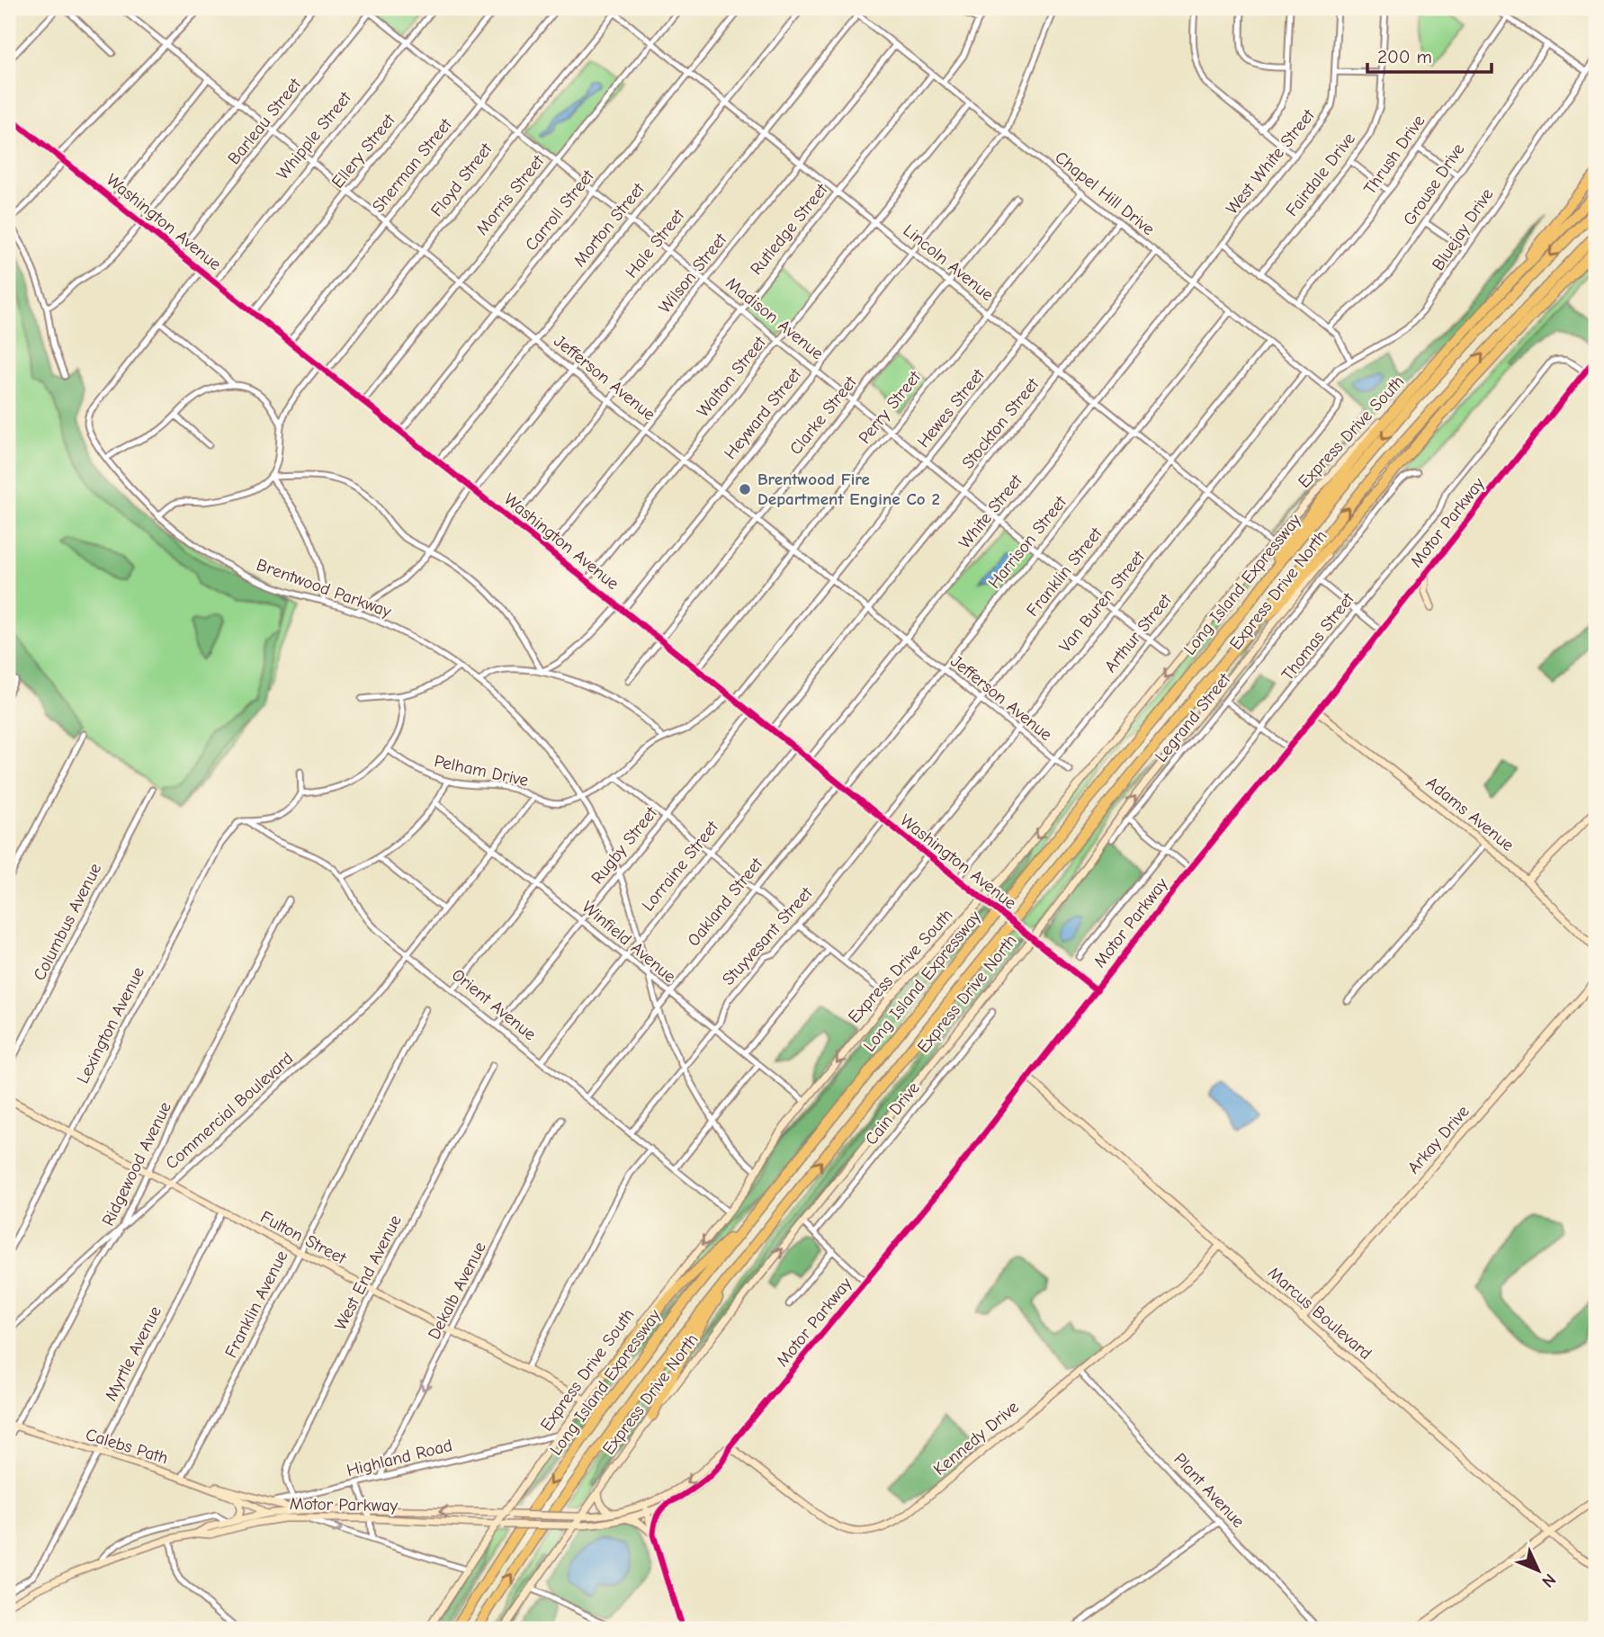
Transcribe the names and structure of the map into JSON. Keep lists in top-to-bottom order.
{
  "streets": {
    "highway": ["Express Drive South", "Long Island Expressway", "Express Drive North"],
    "main road": [
      "Washington Avenue",
      "Motor Parkway",
      "Adams Avenue",
      "Arkay Drive",
      "Fulton Street",
      "Marcus Boulevard",
      "Kennedy Drive",
      "Calebs Path"
    ],
    "street": [
      "Barleau Street",
      "Whipple Street",
      "Ellery Street",
      "Thrush Drive",
      "West White Street",
      "Sherman Street",
      "Fairdale Drive",
      "Floyd Street",
      "Grouse Drive",
      "Chapel Hill Drive",
      "Morris Street",
      "Carroll Street",
      "Morton Street",
      "Rutledge Street",
      "Bluejay Drive",
      "Hale Street",
      "Lincoln Avenue",
      "Wilson Street",
      "Madison Avenue",
      "Walton Street",
      "Jefferson Avenue",
      "Perry Street",
      "Hewes Street",
      "Heyward Street",
      "Clarke Street",
      "Stockton Street",
      "White Street",
      "Harrison Street",
      "Franklin Street",
      "Brentwood Parkway",
      "Van Buren Street",
      "Arthur Street",
      "Thomas Street",
      "Legrand Street",
      "Pelham Drive",
      "Rugby Street",
      "Lorraine Street",
      "Oakland Street",
      "Columbus Avenue",
      "Stuyvesant Street",
      "Winfield Avenue",
      "Orient Avenue",
      "Lexington Avenue",
      "Commercial Boulevard",
      "Cain Drive",
      "Ridgewood Avenue",
      "West End Avenue",
      "Dekalb Avenue",
      "Franklin Avenue",
      "Myrtle Avenue",
      "Highland Road",
      "Plant Avenue"
    ]
  },
  "crossings": [
    ["Barleau Street", "Washington Avenue"],
    ["Barleau Street", "Madison Avenue"],
    ["Barleau Street", "Jefferson Avenue"],
    ["Whipple Street", "Washington Avenue"],
    ["Whipple Street", "Madison Avenue"],
    ["Whipple Street", "Jefferson Avenue"],
    ["Ellery Street", "Washington Avenue"],
    ["Ellery Street", "Madison Avenue"],
    ["Ellery Street", "Jefferson Avenue"],
    ["West White Street", "Chapel Hill Drive"],
    ["West White Street", "White Street"],
    ["Sherman Street", "Washington Avenue"],
    ["Sherman Street", "Madison Avenue"],
    ["Sherman Street", "Jefferson Avenue"],
    ["Floyd Street", "Washington Avenue"],
    ["Floyd Street", "Lincoln Avenue"],
    ["Floyd Street", "Madison Avenue"],
    ["Floyd Street", "Jefferson Avenue"],
    ["Chapel Hill Drive", "Rutledge Street"],
    ["Chapel Hill Drive", "Bluejay Drive"],
    ["Chapel Hill Drive", "Hale Street"],
    ["Chapel Hill Drive", "Wilson Street"],
    ["Chapel Hill Drive", "Walton Street"],
    ["Chapel Hill Drive", "Perry Street"],
    ["Chapel Hill Drive", "Hewes Street"],
    ["Chapel Hill Drive", "Heyward Street"],
    ["Chapel Hill Drive", "Stockton Street"],
    ["Chapel Hill Drive", "White Street"],
    ["Chapel Hill Drive", "Harrison Street"],
    ["Chapel Hill Drive", "Franklin Street"],
    ["Chapel Hill Drive", "Van Buren Street"],
    ["Chapel Hill Drive", "Arthur Street"],
    ["Morris Street", "Washington Avenue"],
    ["Morris Street", "Lincoln Avenue"],
    ["Morris Street", "Madison Avenue"],
    ["Morris Street", "Jefferson Avenue"],
    ["Carroll Street", "Washington Avenue"],
    ["Carroll Street", "Lincoln Avenue"],
    ["Carroll Street", "Madison Avenue"],
    ["Carroll Street", "Jefferson Avenue"],
    ["Washington Avenue", "Morton Street"],
    ["Washington Avenue", "Rutledge Street"],
    ["Washington Avenue", "Hale Street"],
    ["Washington Avenue", "Wilson Street"],
    ["Washington Avenue", "Walton Street"],
    ["Washington Avenue", "Perry Street"],
    ["Washington Avenue", "Hewes Street"],
    ["Washington Avenue", "Heyward Street"],
    ["Washington Avenue", "Clarke Street"],
    ["Washington Avenue", "Stockton Street"],
    ["Washington Avenue", "Express Drive South"],
    ["Washington Avenue", "White Street"],
    ["Washington Avenue", "Motor Parkway"],
    ["Washington Avenue", "Harrison Street"],
    ["Washington Avenue", "Franklin Street"],
    ["Washington Avenue", "Express Drive North"],
    ["Washington Avenue", "Van Buren Street"],
    ["Washington Avenue", "Arthur Street"],
    ["Washington Avenue", "Pelham Drive"],
    ["Washington Avenue", "Rugby Street"],
    ["Washington Avenue", "Lorraine Street"],
    ["Washington Avenue", "Oakland Street"],
    ["Washington Avenue", "Stuyvesant Street"],
    ["Morton Street", "Lincoln Avenue"],
    ["Morton Street", "Madison Avenue"],
    ["Morton Street", "Jefferson Avenue"],
    ["Rutledge Street", "Lincoln Avenue"],
    ["Rutledge Street", "Madison Avenue"],
    ["Rutledge Street", "Jefferson Avenue"],
    ["Hale Street", "Lincoln Avenue"],
    ["Hale Street", "Madison Avenue"],
    ["Hale Street", "Jefferson Avenue"],
    ["Hale Street", "Brentwood Parkway"],
    ["Lincoln Avenue", "Wilson Street"],
    ["Lincoln Avenue", "Walton Street"],
    ["Lincoln Avenue", "Perry Street"],
    ["Lincoln Avenue", "Hewes Street"],
    ["Lincoln Avenue", "Heyward Street"],
    ["Lincoln Avenue", "Clarke Street"],
    ["Lincoln Avenue", "Stockton Street"],
    ["Lincoln Avenue", "White Street"],
    ["Lincoln Avenue", "Harrison Street"],
    ["Lincoln Avenue", "Franklin Street"],
    ["Lincoln Avenue", "Van Buren Street"],
    ["Lincoln Avenue", "Arthur Street"],
    ["Wilson Street", "Madison Avenue"],
    ["Wilson Street", "Jefferson Avenue"],
    ["Madison Avenue", "Walton Street"],
    ["Madison Avenue", "Perry Street"],
    ["Madison Avenue", "Hewes Street"],
    ["Madison Avenue", "Heyward Street"],
    ["Madison Avenue", "Clarke Street"],
    ["Madison Avenue", "Stockton Street"],
    ["Madison Avenue", "White Street"],
    ["Madison Avenue", "Harrison Street"],
    ["Madison Avenue", "Franklin Street"],
    ["Madison Avenue", "Van Buren Street"],
    ["Madison Avenue", "Arthur Street"],
    ["Walton Street", "Jefferson Avenue"],
    ["Jefferson Avenue", "Perry Street"],
    ["Jefferson Avenue", "Hewes Street"],
    ["Jefferson Avenue", "Heyward Street"],
    ["Jefferson Avenue", "Clarke Street"],
    ["Jefferson Avenue", "Stockton Street"],
    ["Jefferson Avenue", "White Street"],
    ["Jefferson Avenue", "Harrison Street"],
    ["Jefferson Avenue", "Franklin Street"],
    ["Jefferson Avenue", "Van Buren Street"],
    ["Jefferson Avenue", "Arthur Street"],
    ["Hewes Street", "Pelham Drive"],
    ["Express Drive South", "Motor Parkway"],
    ["Express Drive South", "Brentwood Parkway"],
    ["Express Drive South", "Winfield Avenue"],
    ["Express Drive South", "Orient Avenue"],
    ["Express Drive South", "Fulton Street"],
    ["Express Drive South", "Highland Road"],
    ["Motor Parkway", "Express Drive North"],
    ["Motor Parkway", "Thomas Street"],
    ["Motor Parkway", "Adams Avenue"],
    ["Motor Parkway", "Marcus Boulevard"],
    ["Motor Parkway", "Kennedy Drive"],
    ["Motor Parkway", "Calebs Path"],
    ["Franklin Street", "Stuyvesant Street"],
    ["Brentwood Parkway", "Pelham Drive"],
    ["Brentwood Parkway", "Rugby Street"],
    ["Brentwood Parkway", "Lorraine Street"],
    ["Brentwood Parkway", "Oakland Street"],
    ["Brentwood Parkway", "Stuyvesant Street"],
    ["Brentwood Parkway", "Winfield Avenue"],
    ["Pelham Drive", "Commercial Boulevard"],
    ["Rugby Street", "Winfield Avenue"],
    ["Rugby Street", "Orient Avenue"],
    ["Lorraine Street", "Winfield Avenue"],
    ["Lorraine Street", "Orient Avenue"],
    ["Oakland Street", "Winfield Avenue"],
    ["Oakland Street", "Orient Avenue"],
    ["Stuyvesant Street", "Winfield Avenue"],
    ["Stuyvesant Street", "Orient Avenue"],
    ["Winfield Avenue", "Commercial Boulevard"],
    ["Orient Avenue", "Lexington Avenue"],
    ["Orient Avenue", "Commercial Boulevard"],
    ["Lexington Avenue", "Fulton Street"],
    ["Commercial Boulevard", "Ridgewood Avenue"],
    ["Commercial Boulevard", "Fulton Street"],
    ["Arkay Drive", "Marcus Boulevard"],
    ["Ridgewood Avenue", "Fulton Street"],
    ["Ridgewood Avenue", "Calebs Path"],
    ["Fulton Street", "West End Avenue"],
    ["Fulton Street", "Dekalb Avenue"],
    ["Fulton Street", "Franklin Avenue"],
    ["Fulton Street", "Myrtle Avenue"],
    ["West End Avenue", "Highland Road"],
    ["Dekalb Avenue", "Highland Road"],
    ["Franklin Avenue", "Calebs Path"],
    ["Marcus Boulevard", "Kennedy Drive"],
    ["Myrtle Avenue", "Calebs Path"],
    ["Kennedy Drive", "Plant Avenue"]
  ],
  "one_way": ["Dekalb Avenue"],
  "places": ["Brentwood Fire Department Engine Co 2"],
  "scale_bar": "200 m",
  "north": "bottom right"
}
